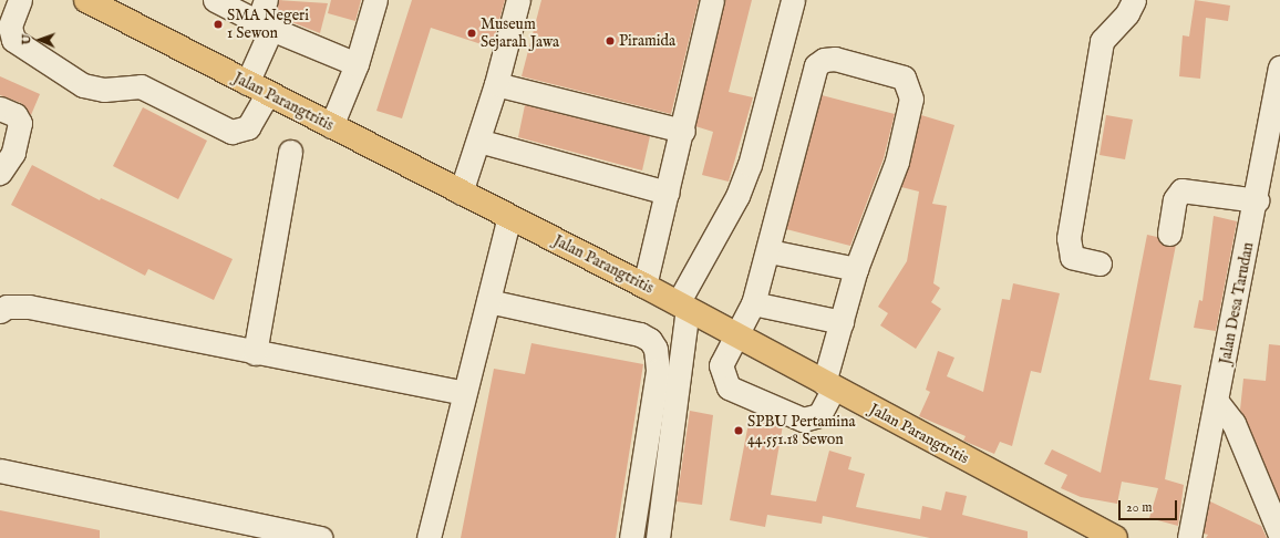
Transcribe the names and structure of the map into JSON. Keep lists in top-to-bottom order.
{
  "streets": {
    "main road": ["Jalan Parangtritis"],
    "street": ["Jalan Desa Tarudan"]
  },
  "places": [
    "SMA Negeri 1 Sewon",
    "Museum Sejarah Jawa",
    "Piramida",
    "SPBU Pertamina 44.551.18 Sewon"
  ],
  "scale_bar": "20 m",
  "north": "left"
}
